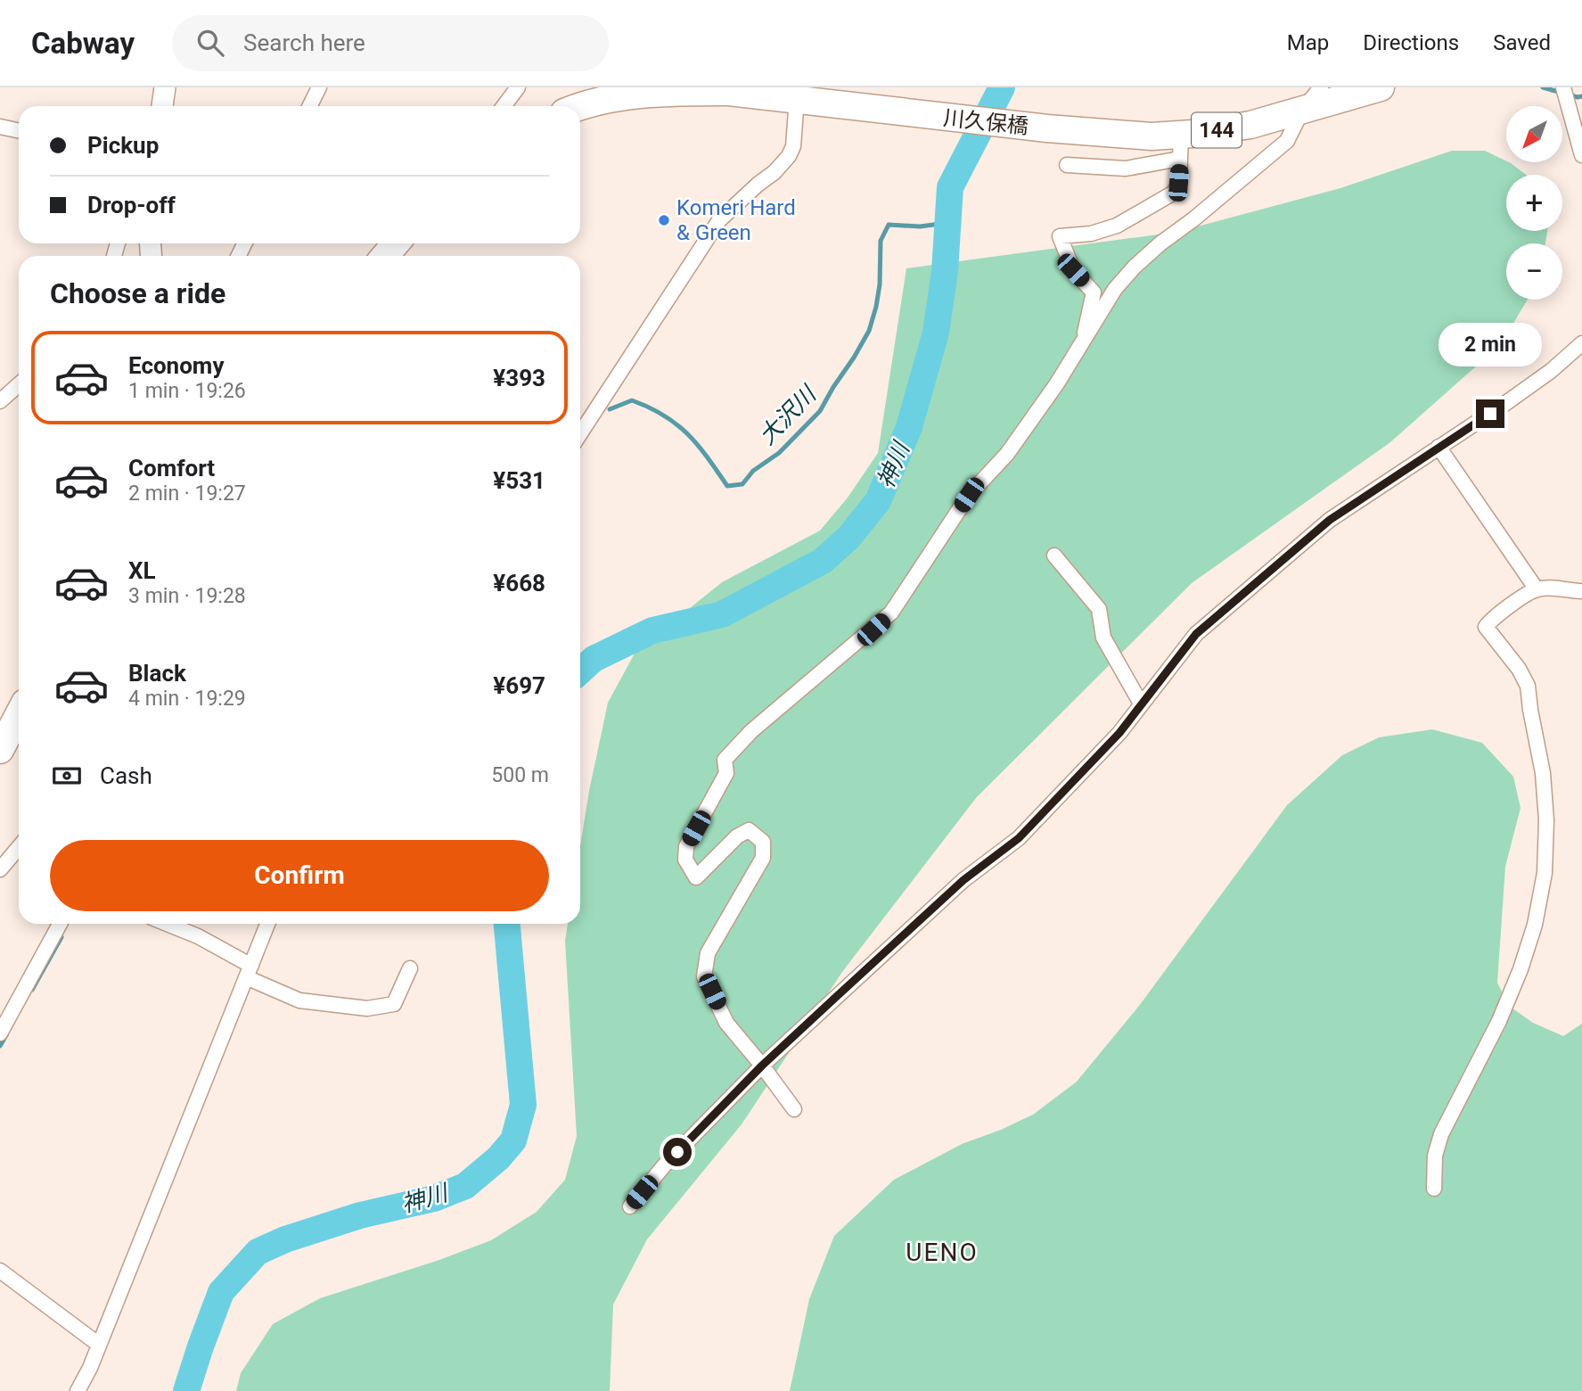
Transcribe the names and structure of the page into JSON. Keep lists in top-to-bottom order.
{
  "streets": {
    "highway": ["川久保橋", "144"]
  },
  "crossings": [
    ["川久保橋", "144"]
  ],
  "districts": ["UENO"],
  "water": ["大沢川", "神川"],
  "places": ["Komeri Hard & Green"],
  "north": "bottom left",
  "page": {
    "header": "Cabway",
    "search": "Search here",
    "nav": ["Map", "Directions", "Saved"],
    "map_buttons": ["+", "−"],
    "banner": ["Pickup", "Drop-off"],
    "heading": "Choose a ride",
    "bubble": "2 min",
    "list": [
      {
        "name": "Economy",
        "note": "1 min · 19:26",
        "value": "¥393"
      },
      {
        "name": "Comfort",
        "note": "2 min · 19:27",
        "value": "¥531"
      },
      {
        "name": "XL",
        "note": "3 min · 19:28",
        "value": "¥668"
      },
      {
        "name": "Black",
        "note": "4 min · 19:29",
        "value": "¥697"
      }
    ],
    "pay": ["Cash", "500 m"],
    "buttons": "Confirm"
  }
}
